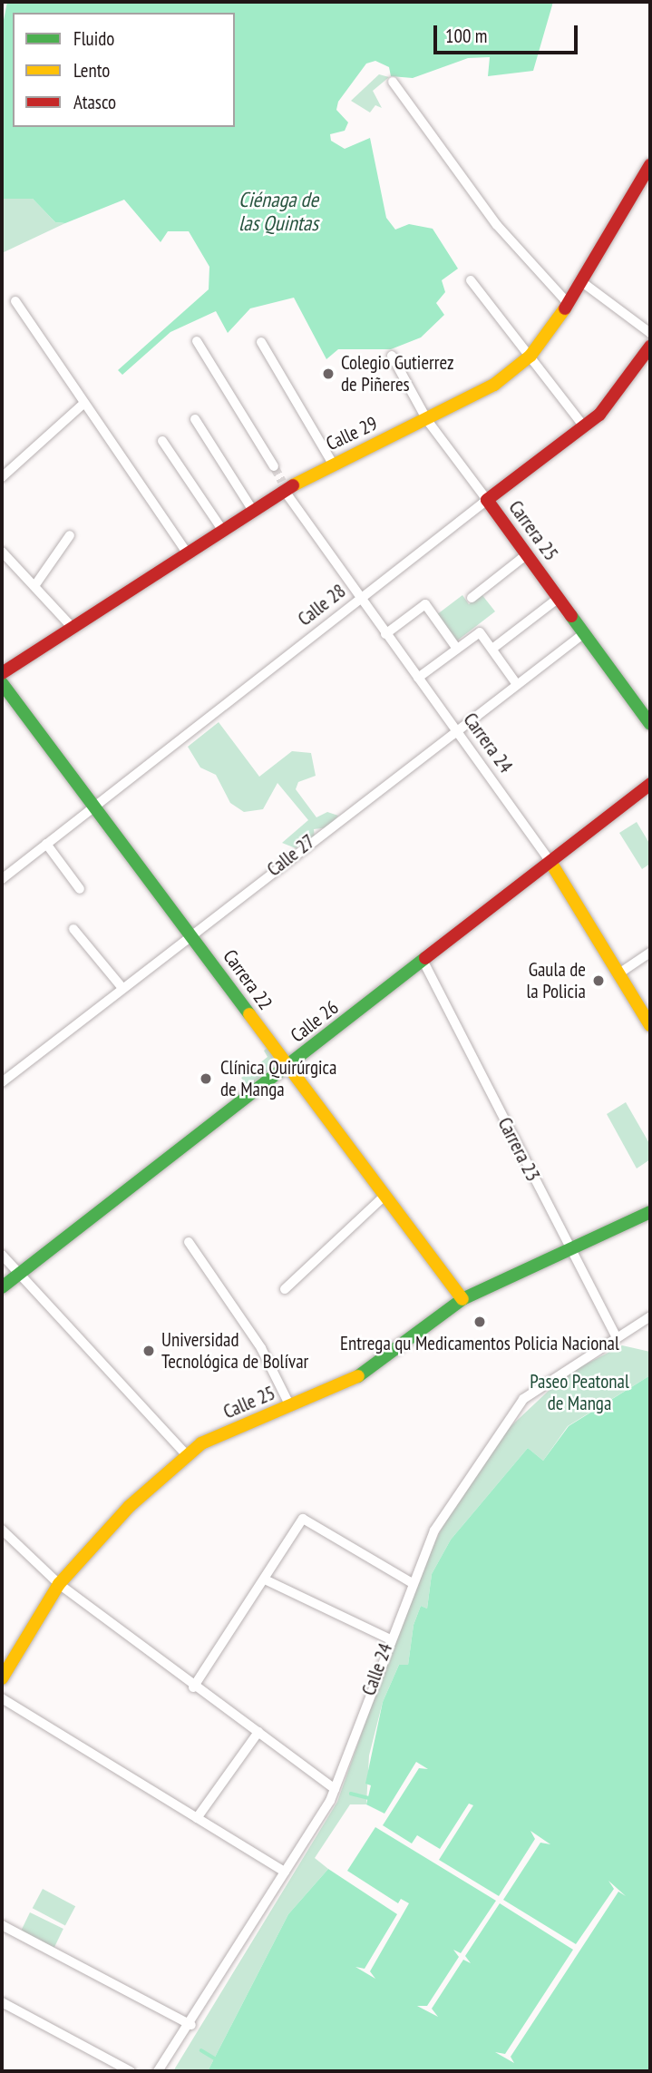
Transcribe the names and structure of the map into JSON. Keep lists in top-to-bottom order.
{
  "streets": {
    "main road": [
      "Calle 29",
      "Carrera 25",
      "Calle 28",
      "Carrera 24",
      "Carrera 22",
      "Calle 26",
      "Calle 25"
    ],
    "street": ["Calle 27", "Carrera 23", "Calle 24"]
  },
  "crossings": [
    ["Calle 29", "Carrera 25"],
    ["Calle 29", "Carrera 24"],
    ["Carrera 25", "Calle 28"],
    ["Carrera 25", "Calle 27"],
    ["Calle 28", "Carrera 24"],
    ["Calle 28", "Carrera 22"],
    ["Carrera 24", "Calle 27"],
    ["Carrera 24", "Calle 26"],
    ["Calle 27", "Carrera 22"],
    ["Carrera 22", "Calle 26"],
    ["Carrera 22", "Calle 25"],
    ["Calle 26", "Carrera 23"],
    ["Carrera 23", "Calle 25"],
    ["Carrera 23", "Calle 24"]
  ],
  "water": ["Ciénaga de las Quintas"],
  "parks": ["Paseo Peatonal de Manga"],
  "places": [
    "Colegio Gutierrez de Piñeres",
    "Gaula de la Policia",
    "Clínica Quirúrgica de Manga",
    "Entrega qu Medicamentos Policia Nacional",
    "Universidad Tecnológica de Bolívar"
  ],
  "legend": ["Fluido", "Lento", "Atasco"],
  "scale_bar": "100 m"
}
